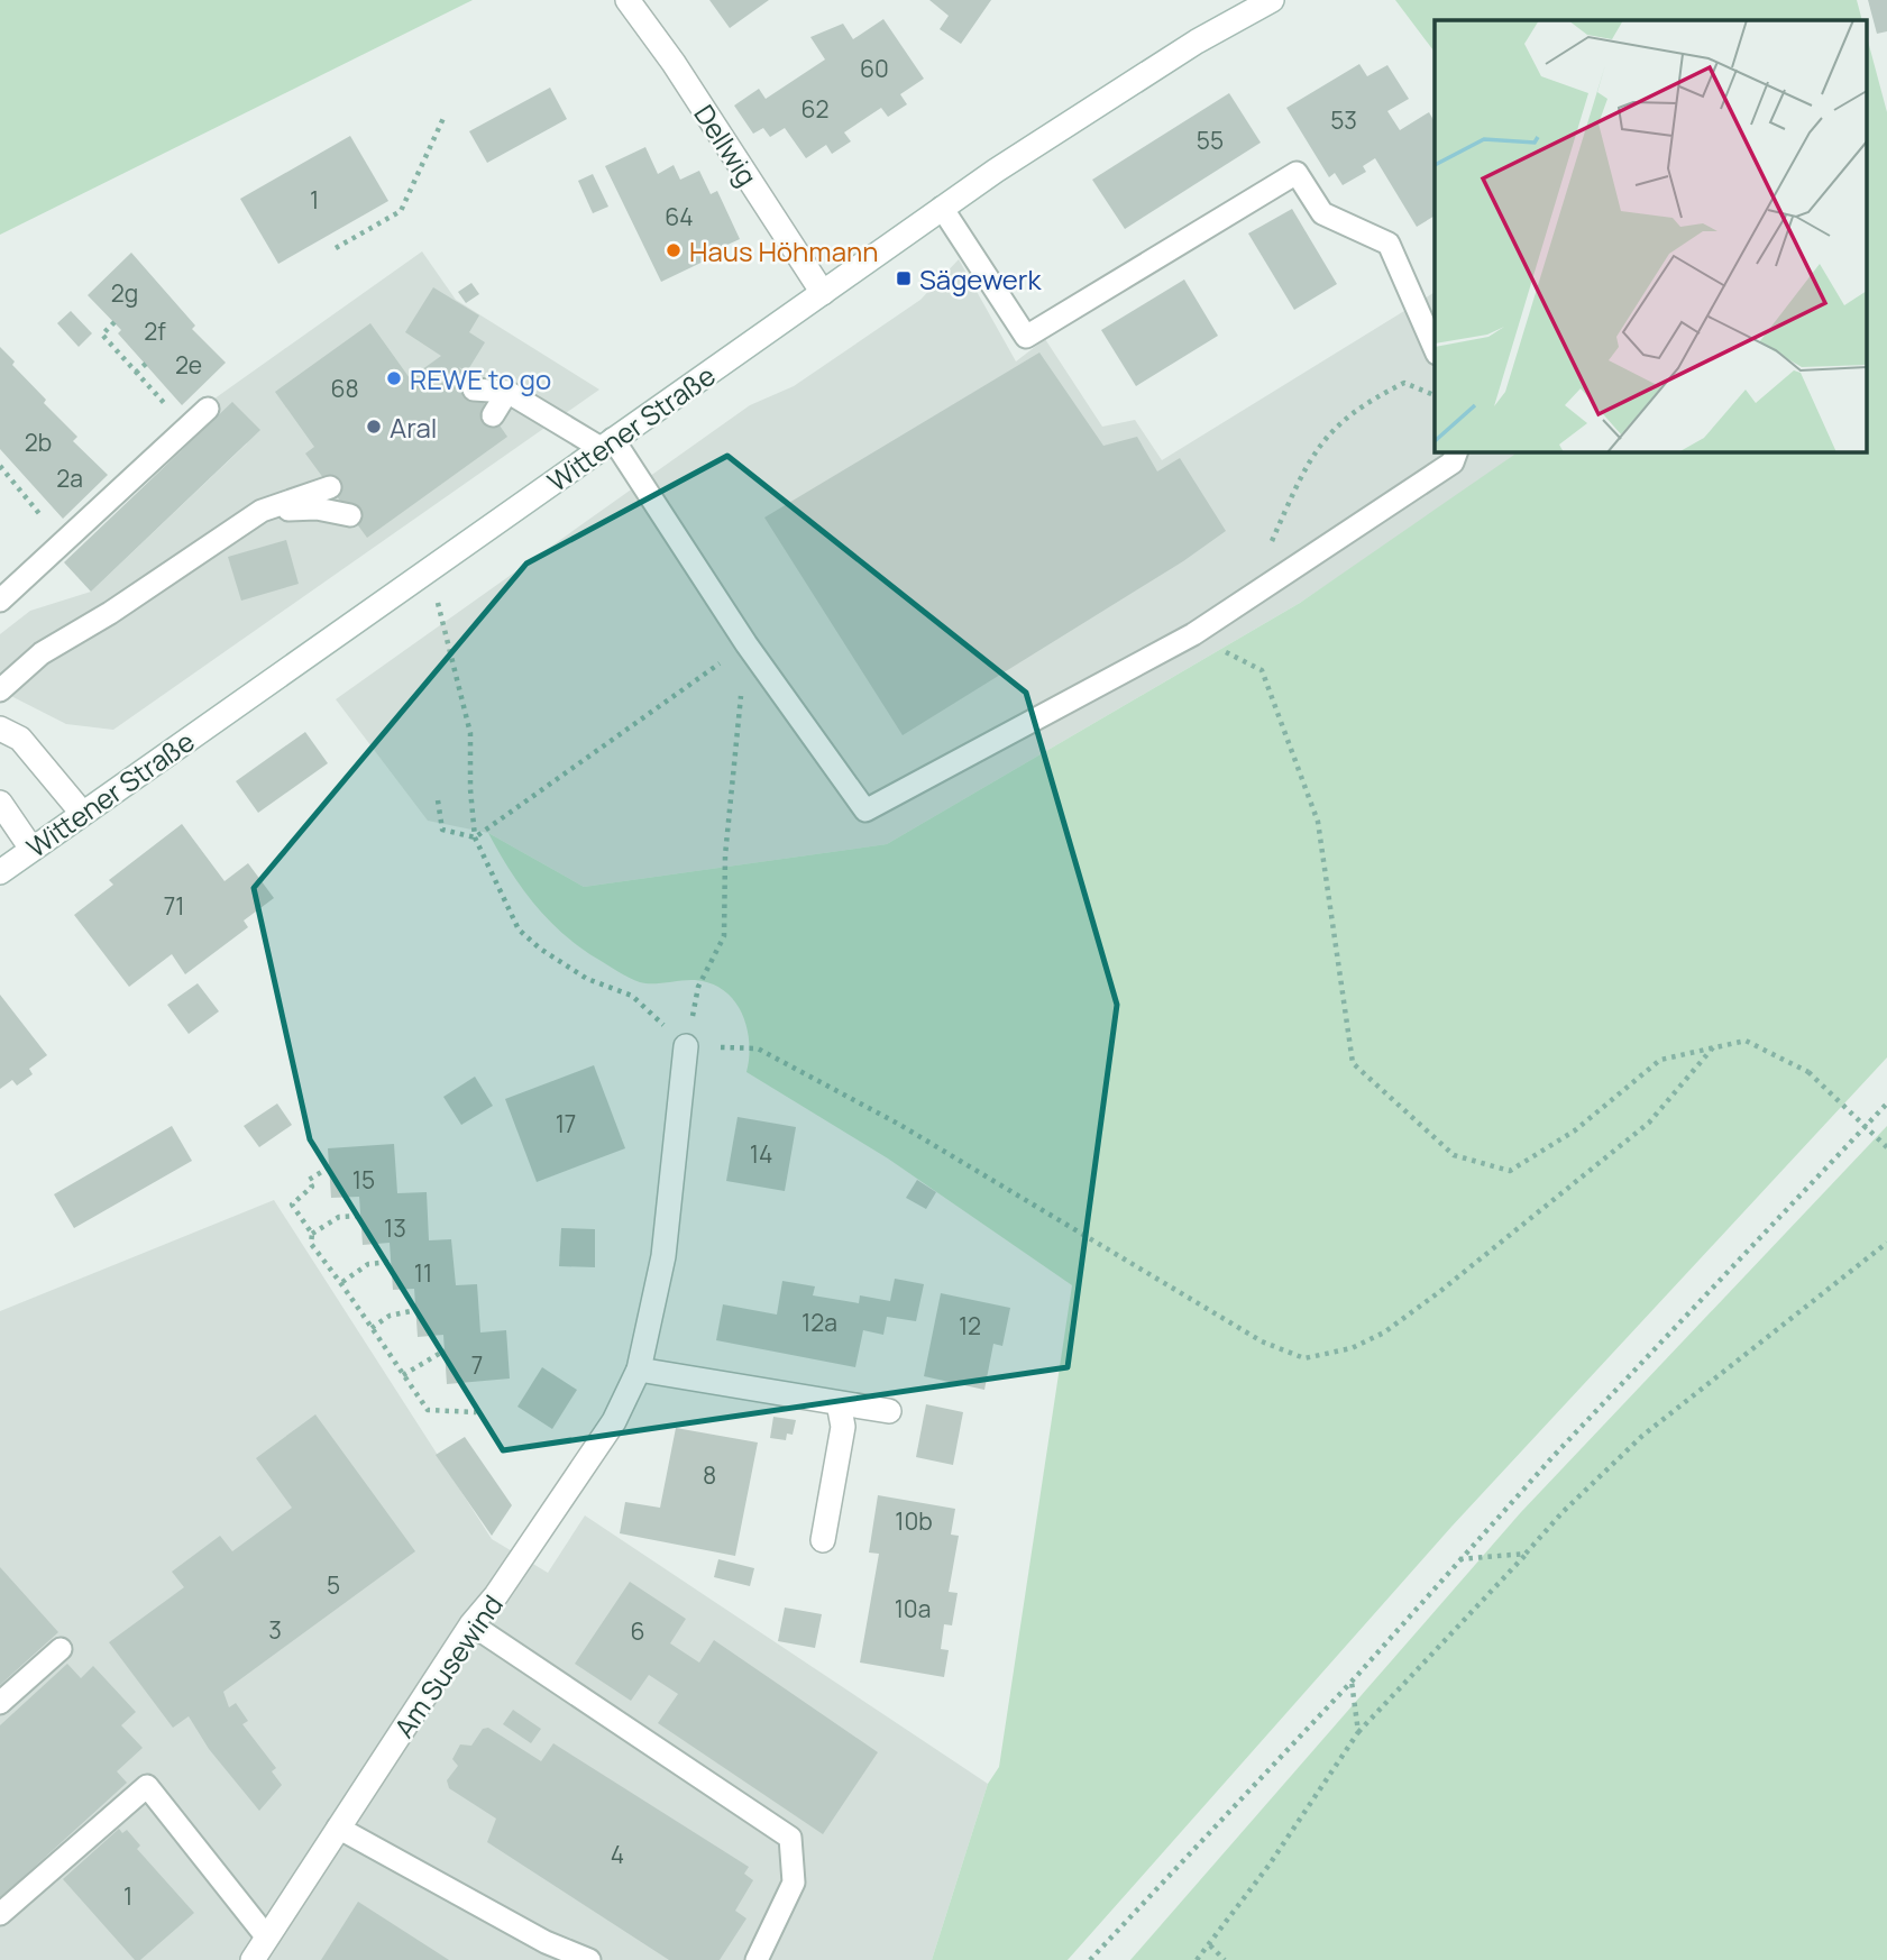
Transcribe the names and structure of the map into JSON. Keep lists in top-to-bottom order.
{
  "streets": {
    "street": ["Dellwig", "Wittener Straße", "Am Susewind"]
  },
  "crossings": [
    ["Dellwig", "Wittener Straße"]
  ],
  "places": {
    "other": ["Haus Höhmann", "REWE to go", "Aral"],
    "transit": ["Sägewerk"]
  },
  "house_numbers": [
    "60",
    "62",
    "53",
    "55",
    "1",
    "64",
    "2g",
    "2f",
    "2e",
    "68",
    "2b",
    "2a",
    "71",
    "17",
    "14",
    "15",
    "13",
    "11",
    "12a",
    "12",
    "7",
    "8",
    "10b",
    "5",
    "10a",
    "3",
    "6",
    "4",
    "1"
  ]
}
